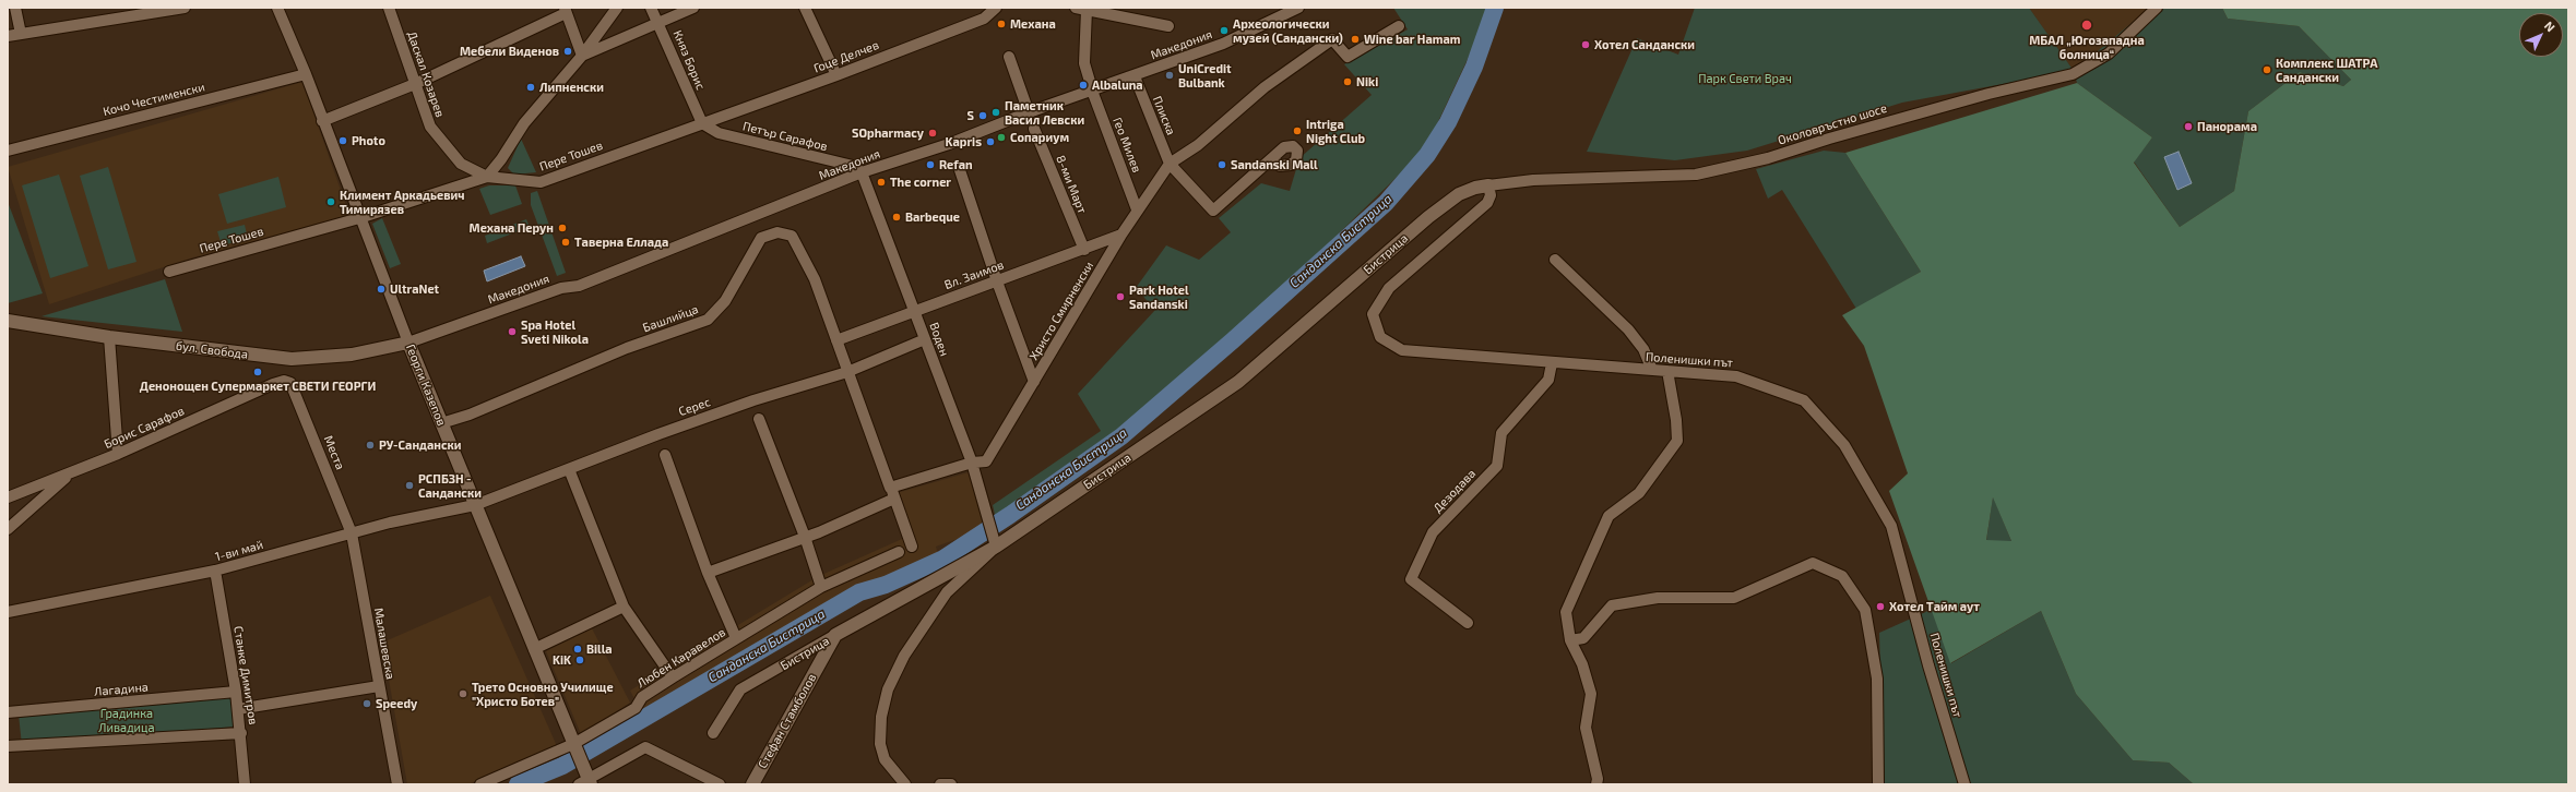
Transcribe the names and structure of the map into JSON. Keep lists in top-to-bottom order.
{
  "streets": {
    "street": [
      "Македония",
      "Гоце Делчев",
      "Княз Борис",
      "Даскал Козарев",
      "Кочо Честименски",
      "Плиска",
      "Околовръстно шосе",
      "Петър Сарафов",
      "Гео Милев",
      "Пере Тошев",
      "8-ми Март",
      "Бистрица",
      "Вл. Заимов",
      "Христо Смирненски",
      "Башлийца",
      "Воден",
      "бул. Свобода",
      "Поленишки път",
      "Георги Казепов",
      "Серес",
      "Борис Сарафов",
      "Места",
      "Дезодава",
      "1-ви май",
      "Малашевска",
      "Любен Каравелов",
      "Станке Димитров",
      "Лагадина",
      "Стефан Стамболов"
    ]
  },
  "crossings": [
    ["Македония", "Плиска"],
    ["Македония", "Петър Сарафов"],
    ["Македония", "Гео Милев"],
    ["Македония", "Воден"],
    ["Македония", "бул. Свобода"],
    ["Македония", "Георги Казепов"],
    ["Гоце Делчев", "Княз Борис"],
    ["Гоце Делчев", "Петър Сарафов"],
    ["Гоце Делчев", "Пере Тошев"],
    ["Княз Борис", "Петър Сарафов"],
    ["Княз Борис", "Пере Тошев"],
    ["Даскал Козарев", "Пере Тошев"],
    ["Кочо Честименски", "Георги Казепов"],
    ["Плиска", "Христо Смирненски"],
    ["Околовръстно шосе", "Бистрица"],
    ["Околовръстно шосе", "Поленишки път"],
    ["Петър Сарафов", "Пере Тошев"],
    ["Петър Сарафов", "Воден"],
    ["Гео Милев", "Христо Смирненски"],
    ["Пере Тошев", "Георги Казепов"],
    ["8-ми Март", "Вл. Заимов"],
    ["Бистрица", "Воден"],
    ["Бистрица", "Поленишки път"],
    ["Бистрица", "Стефан Стамболов"],
    ["Вл. Заимов", "Христо Смирненски"],
    ["Вл. Заимов", "Башлийца"],
    ["Вл. Заимов", "Воден"],
    ["Христо Смирненски", "Воден"],
    ["Башлийца", "Георги Казепов"],
    ["Башлийца", "Серес"],
    ["Воден", "Серес"],
    ["бул. Свобода", "Георги Казепов"],
    ["Поленишки път", "Дезодава"],
    ["Георги Казепов", "Серес"],
    ["Георги Казепов", "1-ви май"],
    ["Георги Казепов", "Любен Каравелов"],
    ["Серес", "1-ви май"],
    ["Борис Сарафов", "Места"],
    ["Места", "1-ви май"],
    ["Места", "Малашевска"],
    ["1-ви май", "Малашевска"],
    ["1-ви май", "Станке Димитров"],
    ["Станке Димитров", "Лагадина"]
  ],
  "water": ["Санданска Бистрица"],
  "parks": ["Парк Свети Врач", "Градинка Ливадица"],
  "places": [
    "Механа",
    "МБАЛ „Югозападна болница“",
    "Археологически музей (Сандански)",
    "Wine bar Hamam",
    "Хотел Сандански",
    "Мебели Виденов",
    "Комплекс ШАТРА Сандански",
    "UniCredit Bulbank",
    "Niki",
    "Albaluna",
    "Липненски",
    "Паметник Васил Левски",
    "S",
    "Панорама",
    "Intriga Night Club",
    "SOpharmacy",
    "Сопариум",
    "Photo",
    "Kapris",
    "Refan",
    "Sandanski Mall",
    "The corner",
    "Климент Аркадьевич Тимирязев",
    "Barbeque",
    "Механа Перун",
    "Таверна Еллада",
    "UltraNet",
    "Park Hotel Sandanski",
    "Spa Hotel Sveti Nikola",
    "Денонощен Супермаркет СВЕТИ ГЕОРГИ",
    "РУ-Сандански",
    "РСПБЗН - Сандански",
    "Хотел Тайм аут",
    "Billa",
    "KiK",
    "Трето Основно Училище \"Христо Ботев\"",
    "Speedy"
  ],
  "north": "top right"
}
